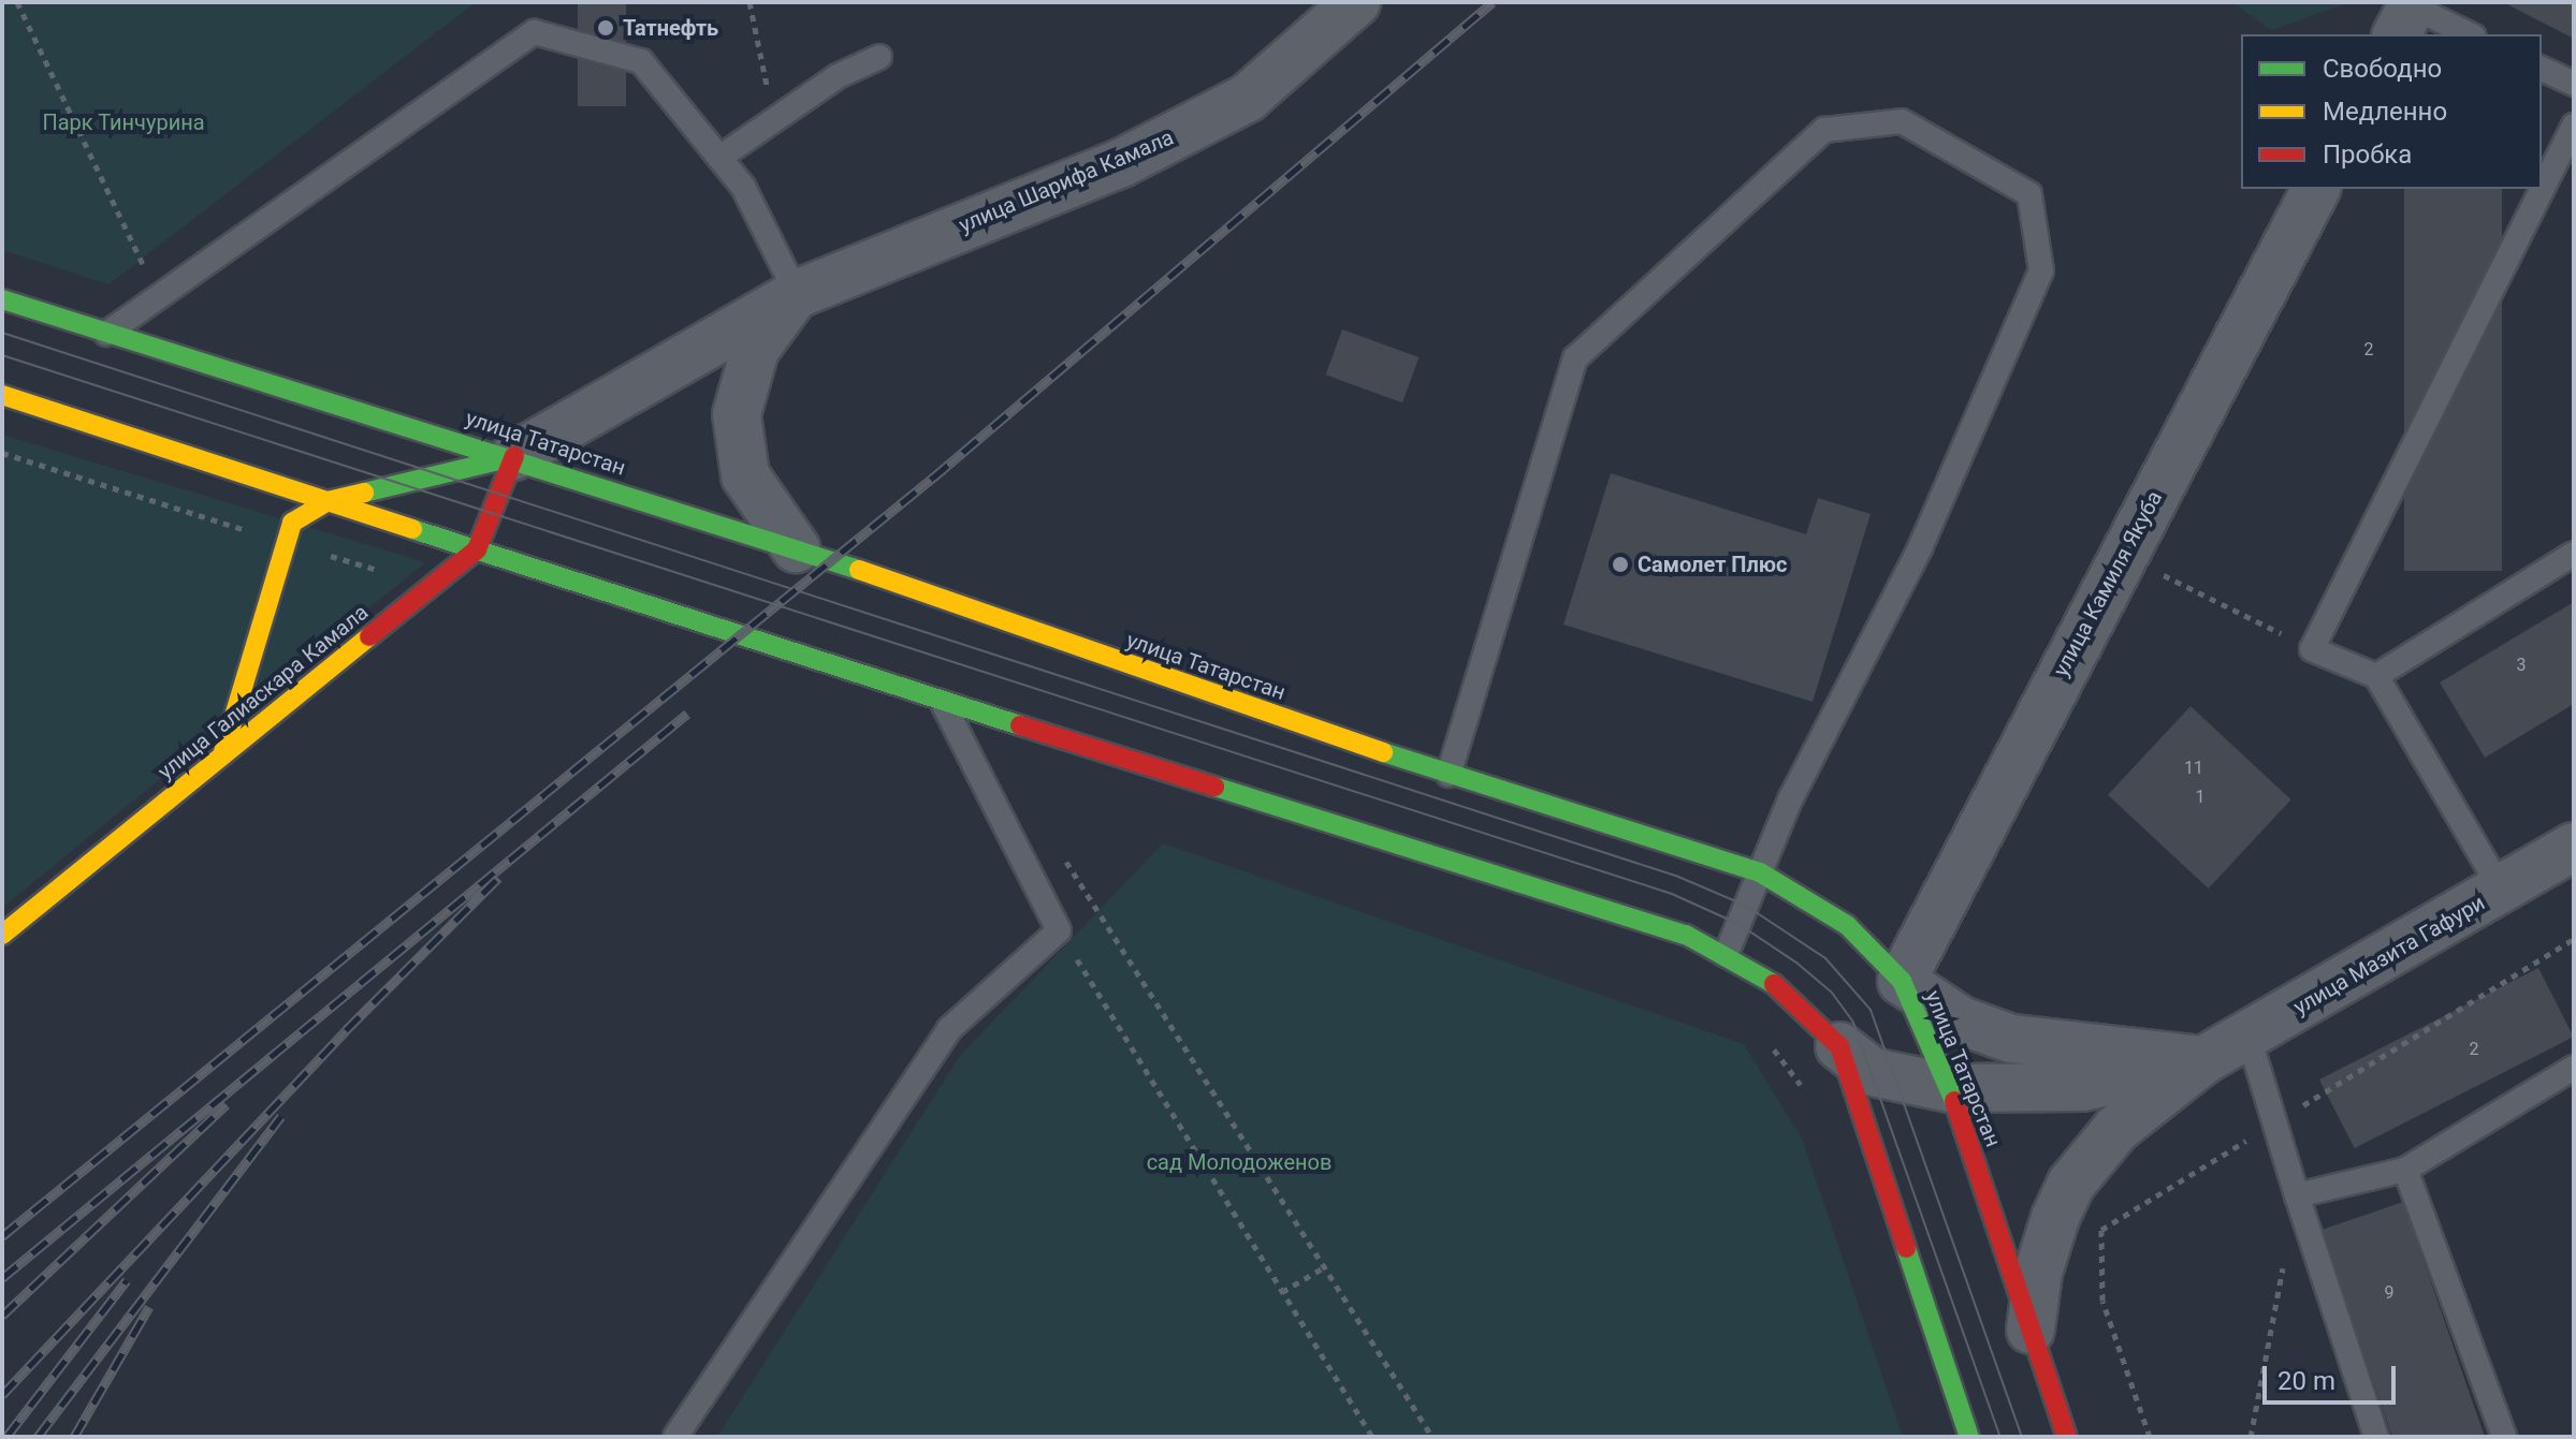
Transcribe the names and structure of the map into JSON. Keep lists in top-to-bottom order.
{
  "streets": {
    "main road": ["улица Татарстан", "улица Галиаскара Камала"],
    "street": ["улица Шарифа Камала", "улица Камиля Якуба", "улица Мазита Гафури"]
  },
  "crossings": [
    ["улица Шарифа Камала", "улица Татарстан"],
    ["улица Шарифа Камала", "улица Галиаскара Камала"],
    ["улица Татарстан", "улица Камиля Якуба"],
    ["улица Татарстан", "улица Галиаскара Камала"],
    ["улица Татарстан", "улица Мазита Гафури"]
  ],
  "parks": ["Парк Тинчурина", "сад Молодоженов"],
  "places": ["Татнефть", "Самолет Плюс"],
  "house_numbers": [
    "2",
    "3",
    "11",
    "1",
    "2",
    "9"
  ],
  "legend": ["Свободно", "Медленно", "Пробка"],
  "scale_bar": "20 m"
}
